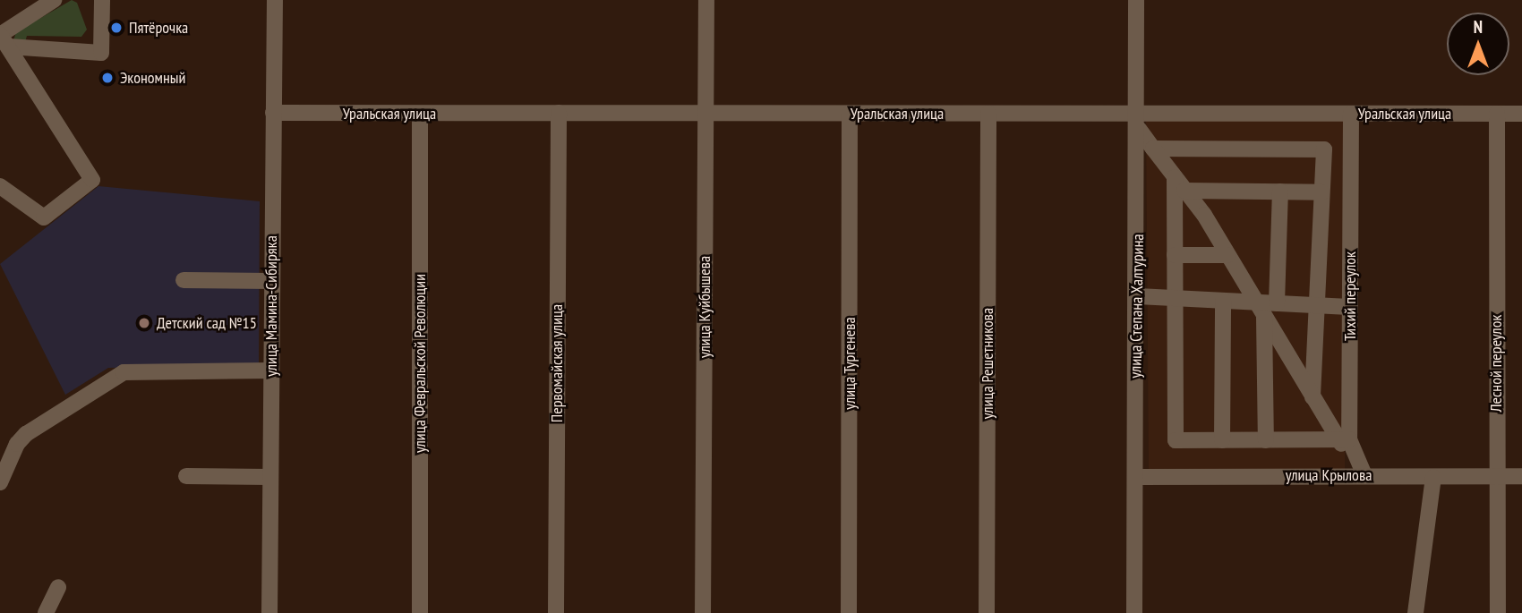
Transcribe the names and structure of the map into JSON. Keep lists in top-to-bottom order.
{
  "streets": {
    "street": [
      "Уральская улица",
      "Тихий переулок",
      "улица Мамина-Сибиряка",
      "улица Степана Халтурина",
      "улица Куйбышева",
      "улица Февральской Революции",
      "Первомайская улица",
      "улица Тургенева",
      "улица Решетникова",
      "Лесной переулок",
      "улица Крылова"
    ]
  },
  "crossings": [
    ["Уральская улица", "Тихий переулок"],
    ["Уральская улица", "улица Мамина-Сибиряка"],
    ["Уральская улица", "улица Степана Халтурина"],
    ["Уральская улица", "улица Куйбышева"],
    ["Уральская улица", "улица Февральской Революции"],
    ["Уральская улица", "Первомайская улица"],
    ["Уральская улица", "улица Тургенева"],
    ["Уральская улица", "улица Решетникова"],
    ["Уральская улица", "Лесной переулок"],
    ["Тихий переулок", "улица Крылова"],
    ["улица Степана Халтурина", "улица Крылова"],
    ["Лесной переулок", "улица Крылова"]
  ],
  "places": ["Пятёрочка", "Экономный", "Детский сад №15"],
  "north": "top"
}
